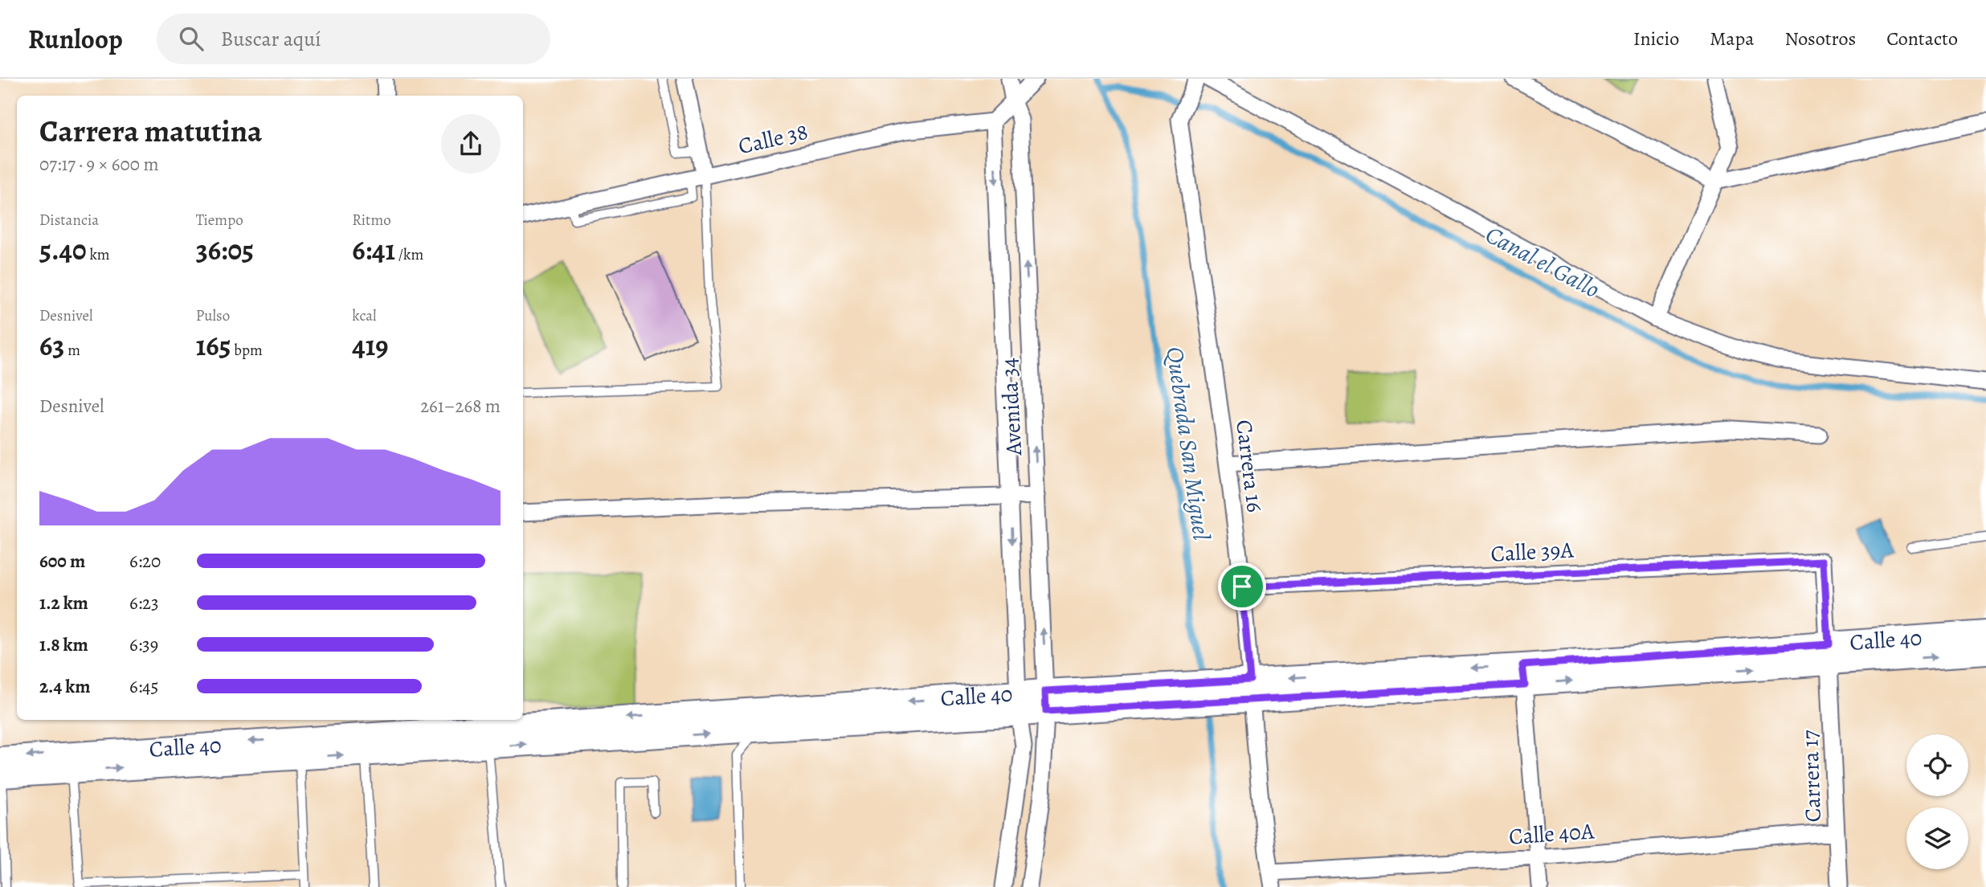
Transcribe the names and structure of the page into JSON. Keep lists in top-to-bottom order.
{
  "streets": {
    "main road": ["Calle 40"],
    "street": [
      "Calle 38",
      "Avenida 34",
      "Carrera 16",
      "Calle 39A",
      "Carrera 17",
      "Calle 40A"
    ]
  },
  "crossings": [
    ["Calle 38", "Avenida 34"],
    ["Avenida 34", "Calle 40"],
    ["Carrera 16", "Calle 39A"],
    ["Carrera 16", "Calle 40"],
    ["Carrera 16", "Calle 40A"],
    ["Calle 39A", "Carrera 17"],
    ["Calle 40", "Carrera 17"],
    ["Carrera 17", "Calle 40A"]
  ],
  "water": ["Canal el Gallo", "Quebrada San Miguel"],
  "page": {
    "header": "Runloop",
    "search": "Buscar aquí",
    "nav": [
      "Inicio",
      "Mapa",
      "Nosotros",
      "Contacto"
    ],
    "heading": ["Carrera matutina", "07:17 · 9 × 600 m"],
    "stats": [
      ["Distancia", "5.40 km"],
      ["Tiempo", "36:05"],
      ["Ritmo", "6:41 /km"],
      ["Desnivel", "63 m"],
      ["Pulso", "165 bpm"],
      ["kcal", "419"]
    ],
    "chart": ["Desnivel", "261–268 m"],
    "list": [
      {
        "name": "600 m",
        "note": "6:20"
      },
      {
        "name": "1.2 km",
        "note": "6:23"
      },
      {
        "name": "1.8 km",
        "note": "6:39"
      },
      {
        "name": "2.4 km",
        "note": "6:45"
      }
    ]
  }
}
